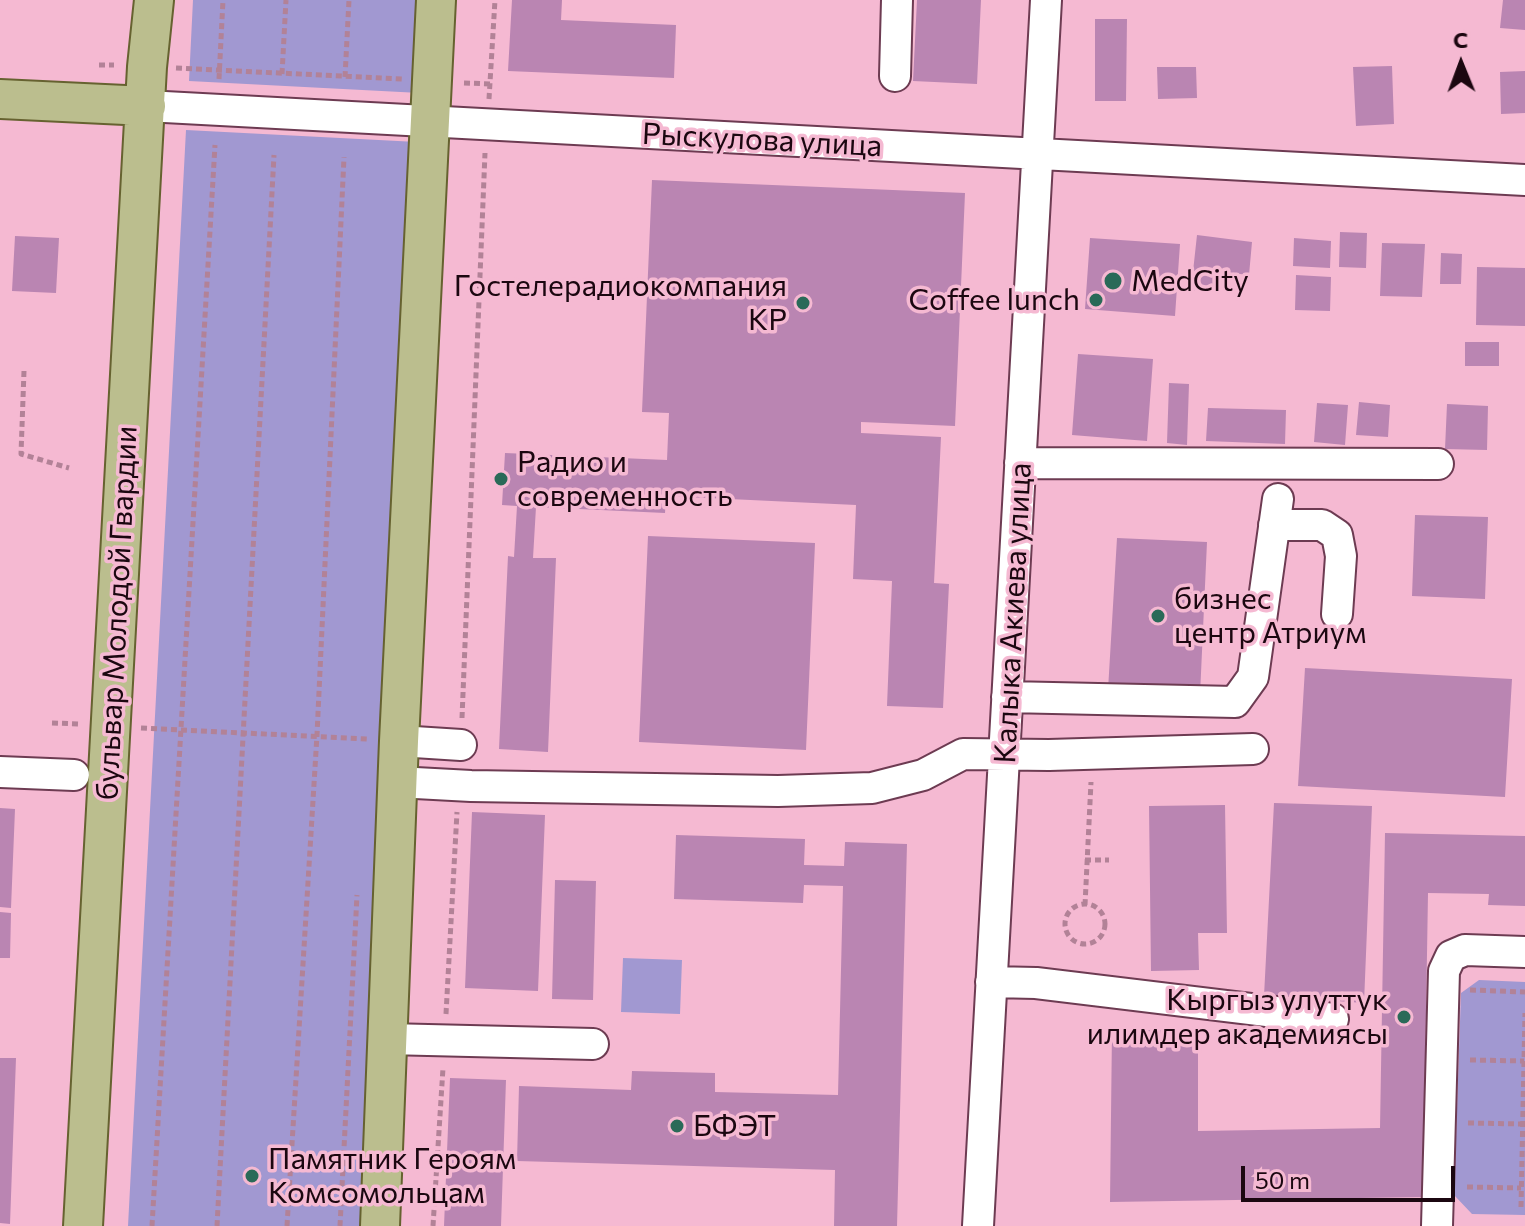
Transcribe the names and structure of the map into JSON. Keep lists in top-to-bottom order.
{
  "streets": {
    "main road": ["Рыскулова улица", "бульвар Молодой Гвардии"],
    "street": ["Калыка Акиева улица"]
  },
  "crossings": [
    ["Рыскулова улица", "бульвар Молодой Гвардии"],
    ["Рыскулова улица", "Калыка Акиева улица"]
  ],
  "places": [
    "MedCity",
    "Coffee lunch",
    "Гостелерадиокомпания КР",
    "Радио и современность",
    "бизнес центр Атриум",
    "Кыргыз улуттук илимдер академиясы",
    "БФЭТ",
    "Памятник Героям Комсомольцам"
  ],
  "scale_bar": "50 m",
  "north": "top"
}
